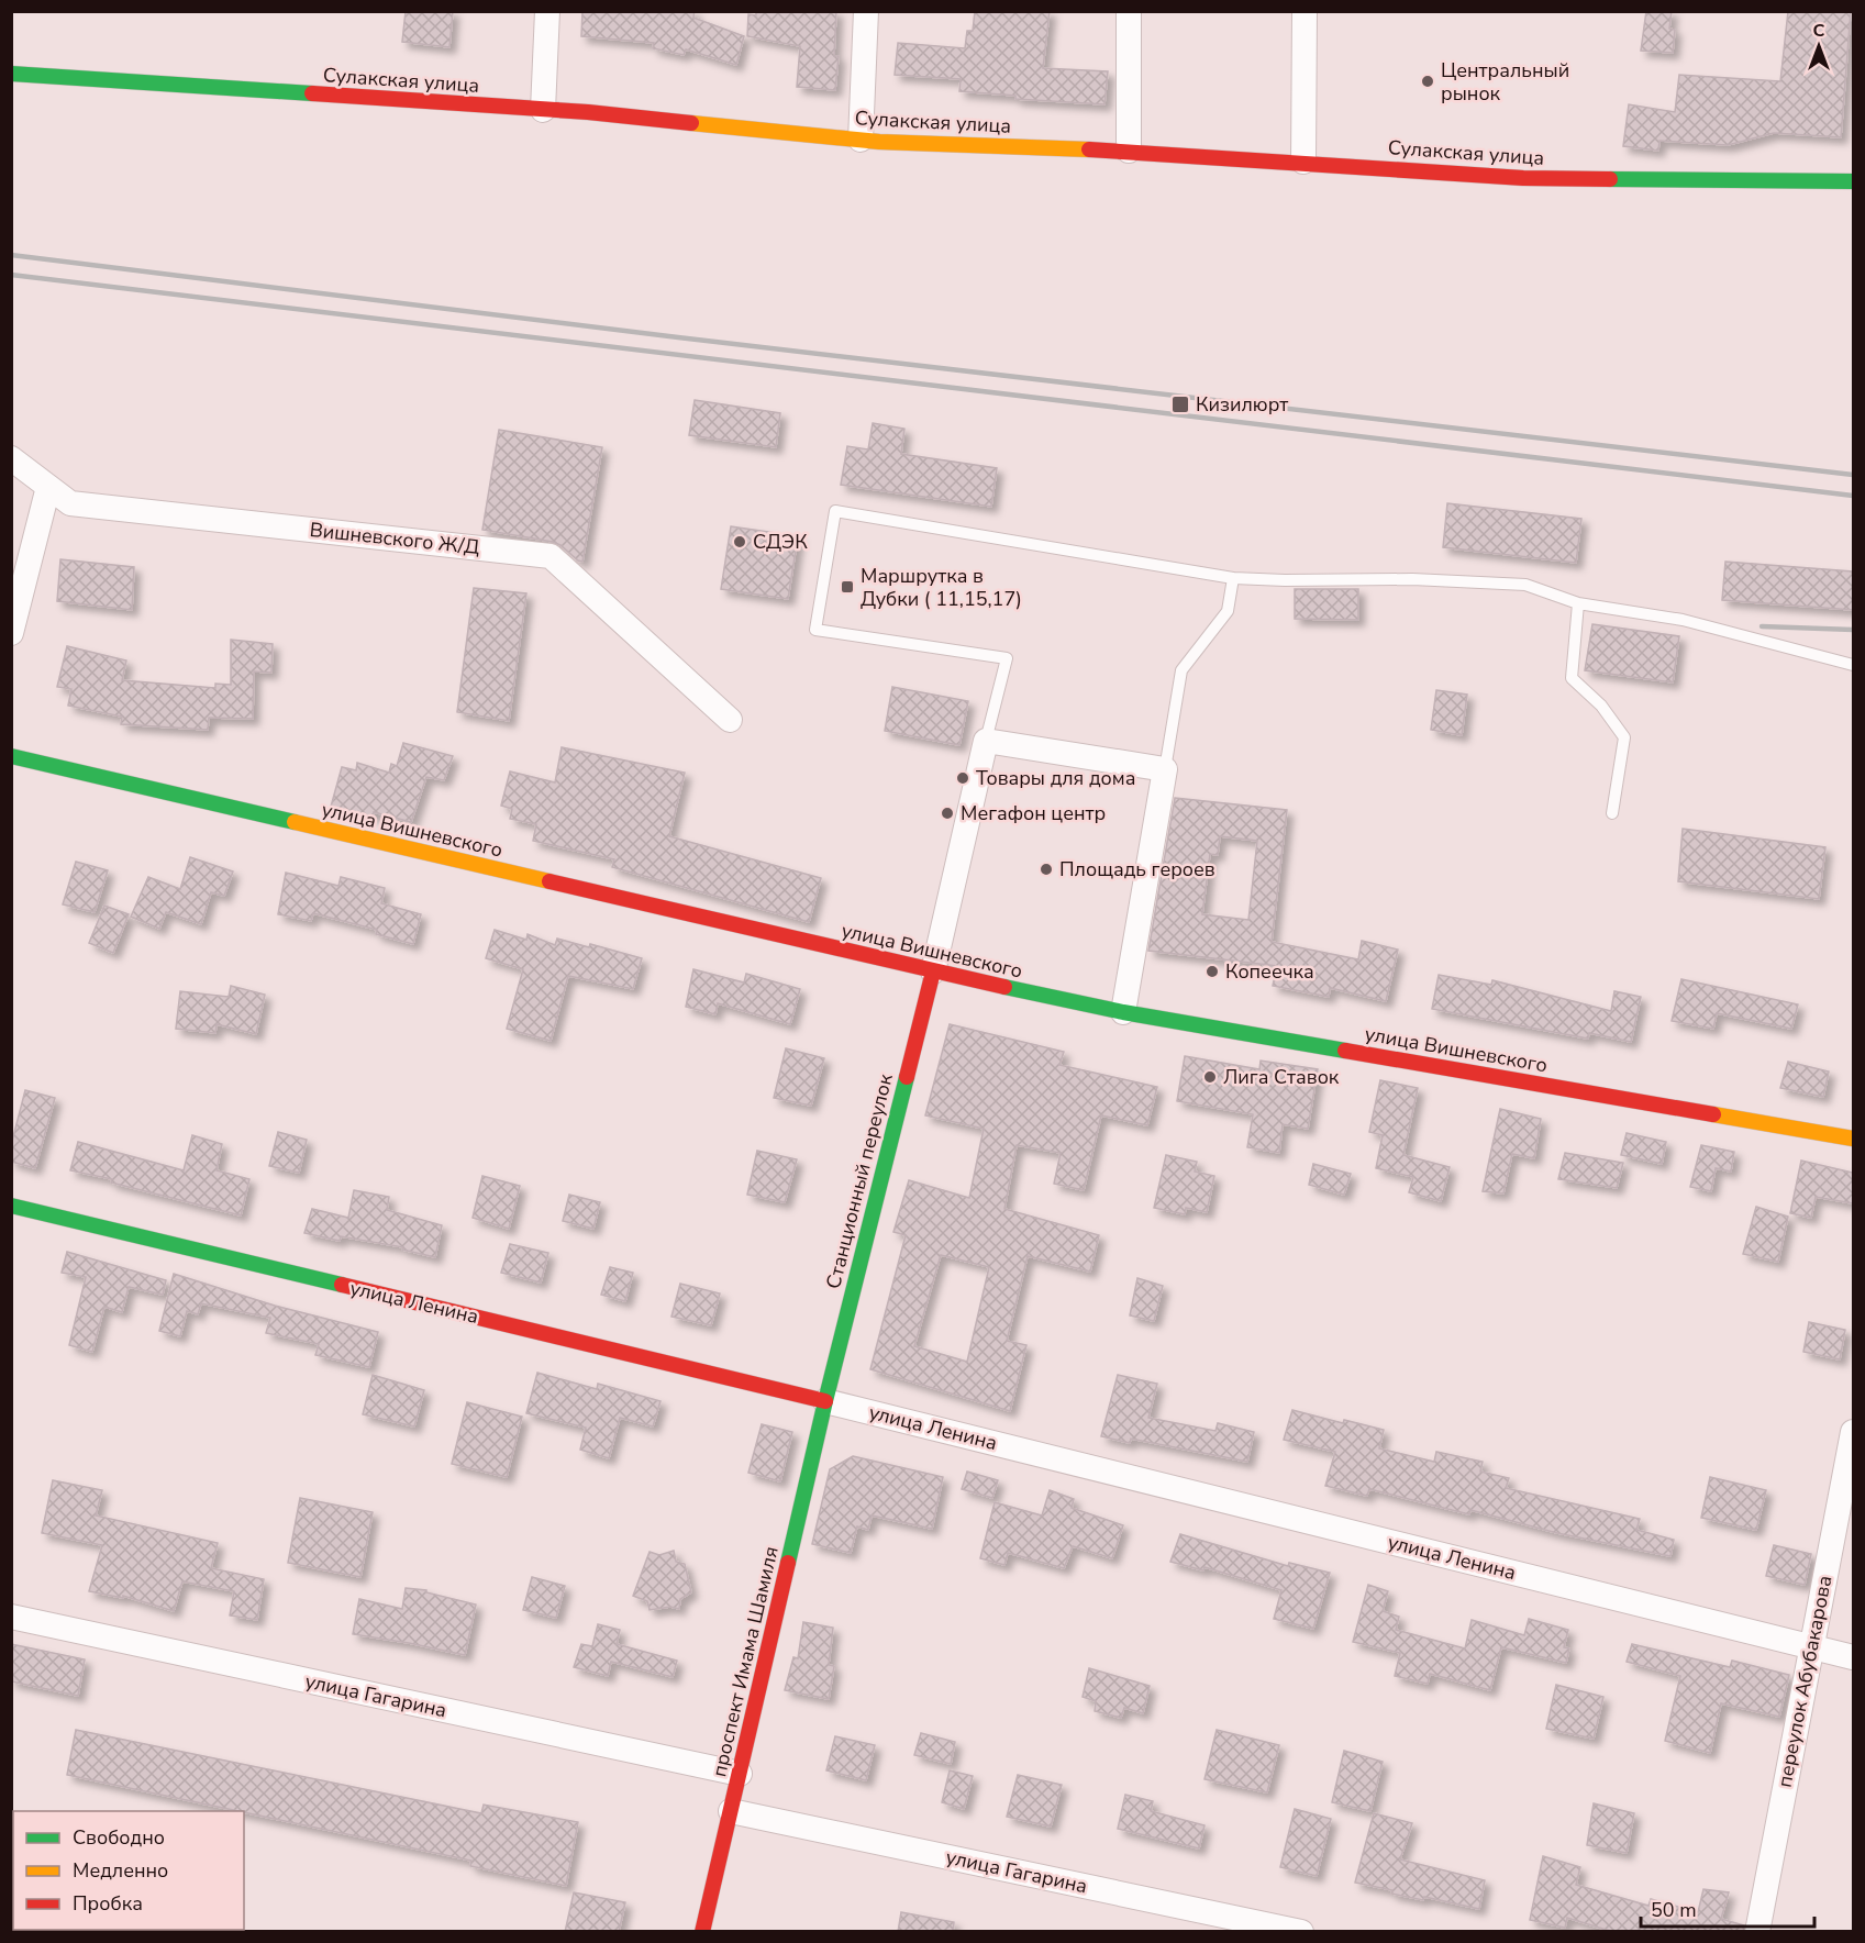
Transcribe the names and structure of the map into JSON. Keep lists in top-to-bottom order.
{
  "streets": {
    "street": [
      "Сулакская улица",
      "Вишневского Ж/Д",
      "улица Вишневского",
      "Станционный переулок",
      "улица Ленина",
      "проспект Имама Шамиля",
      "переулок Абубакарова",
      "улица Гагарина"
    ]
  },
  "crossings": [
    ["улица Вишневского", "Станционный переулок"],
    ["Станционный переулок", "улица Ленина"],
    ["Станционный переулок", "проспект Имама Шамиля"],
    ["улица Ленина", "проспект Имама Шамиля"],
    ["улица Ленина", "переулок Абубакарова"],
    ["проспект Имама Шамиля", "улица Гагарина"]
  ],
  "places": {
    "other": [
      "Центральный рынок",
      "СДЭК",
      "Товары для дома",
      "Мегафон центр",
      "Площадь героев",
      "Копеечка",
      "Лига Ставок"
    ],
    "transit": ["Кизилюрт", "Маршрутка в Дубки ( 11,15,17)"]
  },
  "legend": ["Свободно", "Медленно", "Пробка"],
  "scale_bar": "50 m",
  "north": "top"
}
